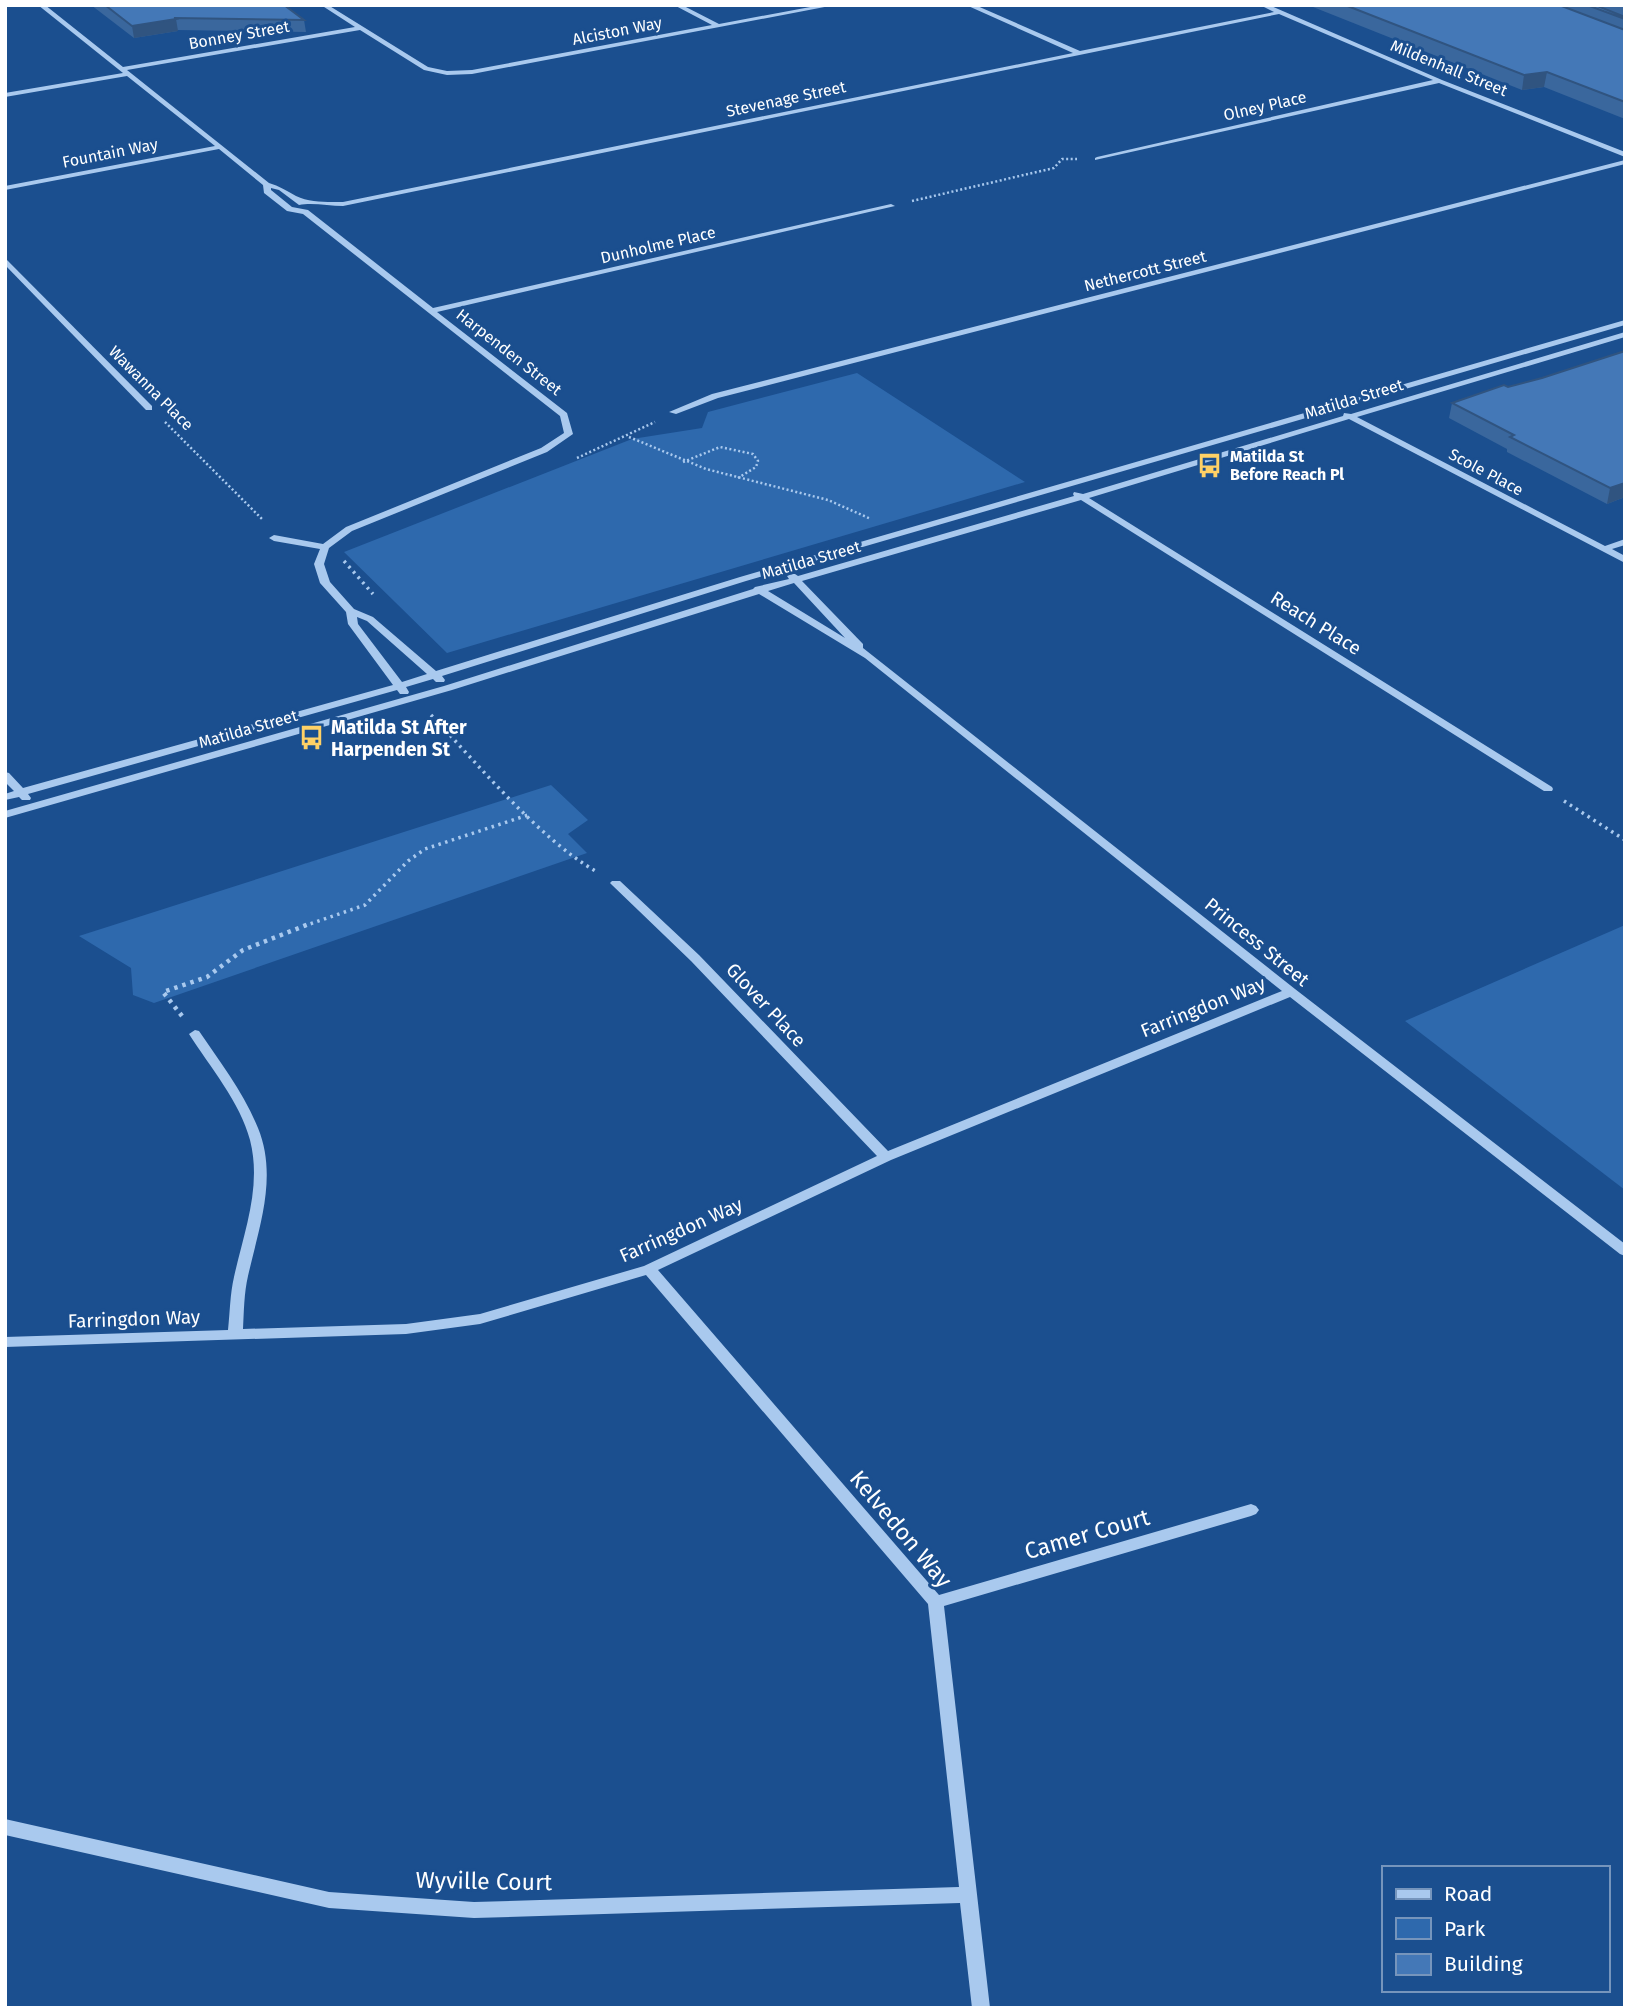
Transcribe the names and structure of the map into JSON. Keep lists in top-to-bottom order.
{
  "streets": {
    "street": [
      "Alciston Way",
      "Bonney Street",
      "Mildenhall Street",
      "Stevenage Street",
      "Olney Place",
      "Fountain Way",
      "Dunholme Place",
      "Nethercott Street",
      "Harpenden Street",
      "Wawanna Place",
      "Matilda Street",
      "Scole Place",
      "Reach Place",
      "Princess Street",
      "Glover Place",
      "Farringdon Way",
      "Kelvedon Way",
      "Camer Court",
      "Wyville Court"
    ]
  },
  "crossings": [
    ["Alciston Way", "Bonney Street"],
    ["Bonney Street", "Harpenden Street"],
    ["Mildenhall Street", "Stevenage Street"],
    ["Mildenhall Street", "Olney Place"],
    ["Stevenage Street", "Harpenden Street"],
    ["Fountain Way", "Harpenden Street"],
    ["Dunholme Place", "Harpenden Street"],
    ["Matilda Street", "Scole Place"],
    ["Matilda Street", "Reach Place"],
    ["Matilda Street", "Princess Street"],
    ["Princess Street", "Farringdon Way"],
    ["Glover Place", "Farringdon Way"],
    ["Farringdon Way", "Kelvedon Way"],
    ["Kelvedon Way", "Camer Court"],
    ["Kelvedon Way", "Wyville Court"]
  ],
  "places": {
    "bus stop": ["Matilda St Before Reach Pl", "Matilda St After Harpenden St"]
  },
  "legend": ["Road", "Park", "Building"]
}
